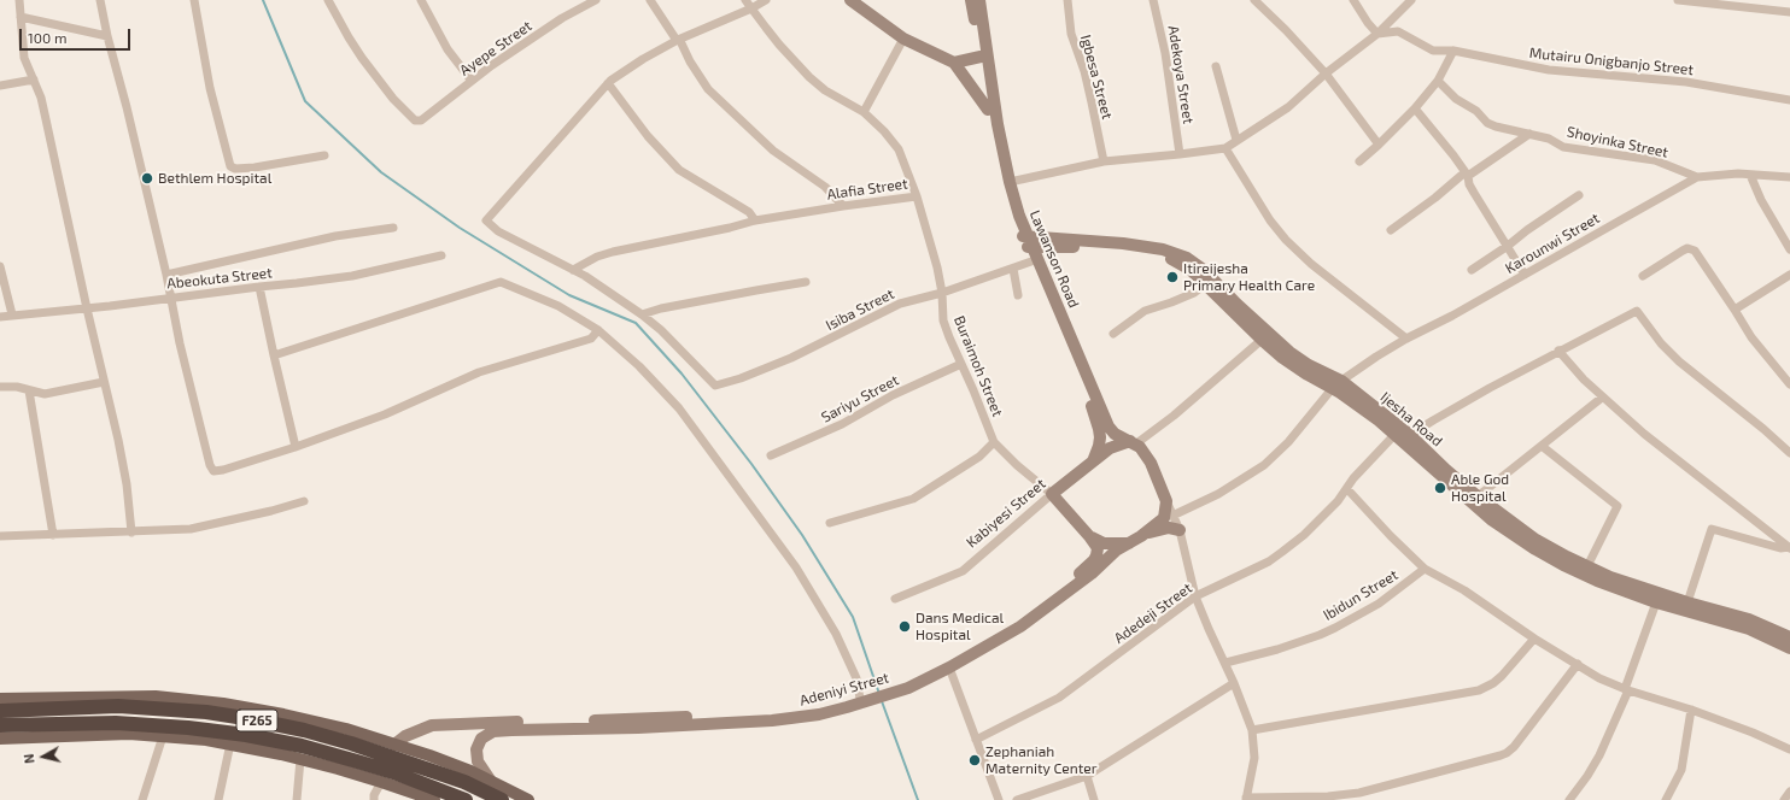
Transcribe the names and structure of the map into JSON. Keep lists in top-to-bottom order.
{
  "streets": {
    "highway": ["F265"],
    "main road": [
      "Lawanson Road",
      "Ijesha Road",
      "Kabiyesi Street",
      "Adeniyi Street"
    ],
    "street": [
      "Ayepe Street",
      "Mutairu Onigbanjo Street",
      "Adekoya Street",
      "Igbesa Street",
      "Shoyinka Street",
      "Alafia Street",
      "Karounwi Street",
      "Abeokuta Street",
      "Isiba Street",
      "Buraimoh Street",
      "Sariyu Street",
      "Ibidun Street",
      "Adedeji Street"
    ]
  },
  "crossings": [
    ["Shoyinka Street", "Karounwi Street"],
    ["Alafia Street", "Buraimoh Street"],
    ["Karounwi Street", "Ijesha Road"],
    ["Lawanson Road", "Buraimoh Street"],
    ["Lawanson Road", "Ijesha Road"],
    ["Lawanson Road", "Kabiyesi Street"],
    ["Lawanson Road", "Adeniyi Street"],
    ["Isiba Street", "Buraimoh Street"],
    ["Buraimoh Street", "Sariyu Street"],
    ["Buraimoh Street", "Kabiyesi Street"],
    ["Buraimoh Street", "Adeniyi Street"],
    ["Ijesha Road", "Adedeji Street"],
    ["Kabiyesi Street", "Adeniyi Street"]
  ],
  "places": [
    "Bethlem Hospital",
    "Itireijesha Primary Health Care",
    "Able God Hospital",
    "Dans Medical Hospital",
    "Zephaniah Maternity Center"
  ],
  "scale_bar": "100 m",
  "north": "left"
}
